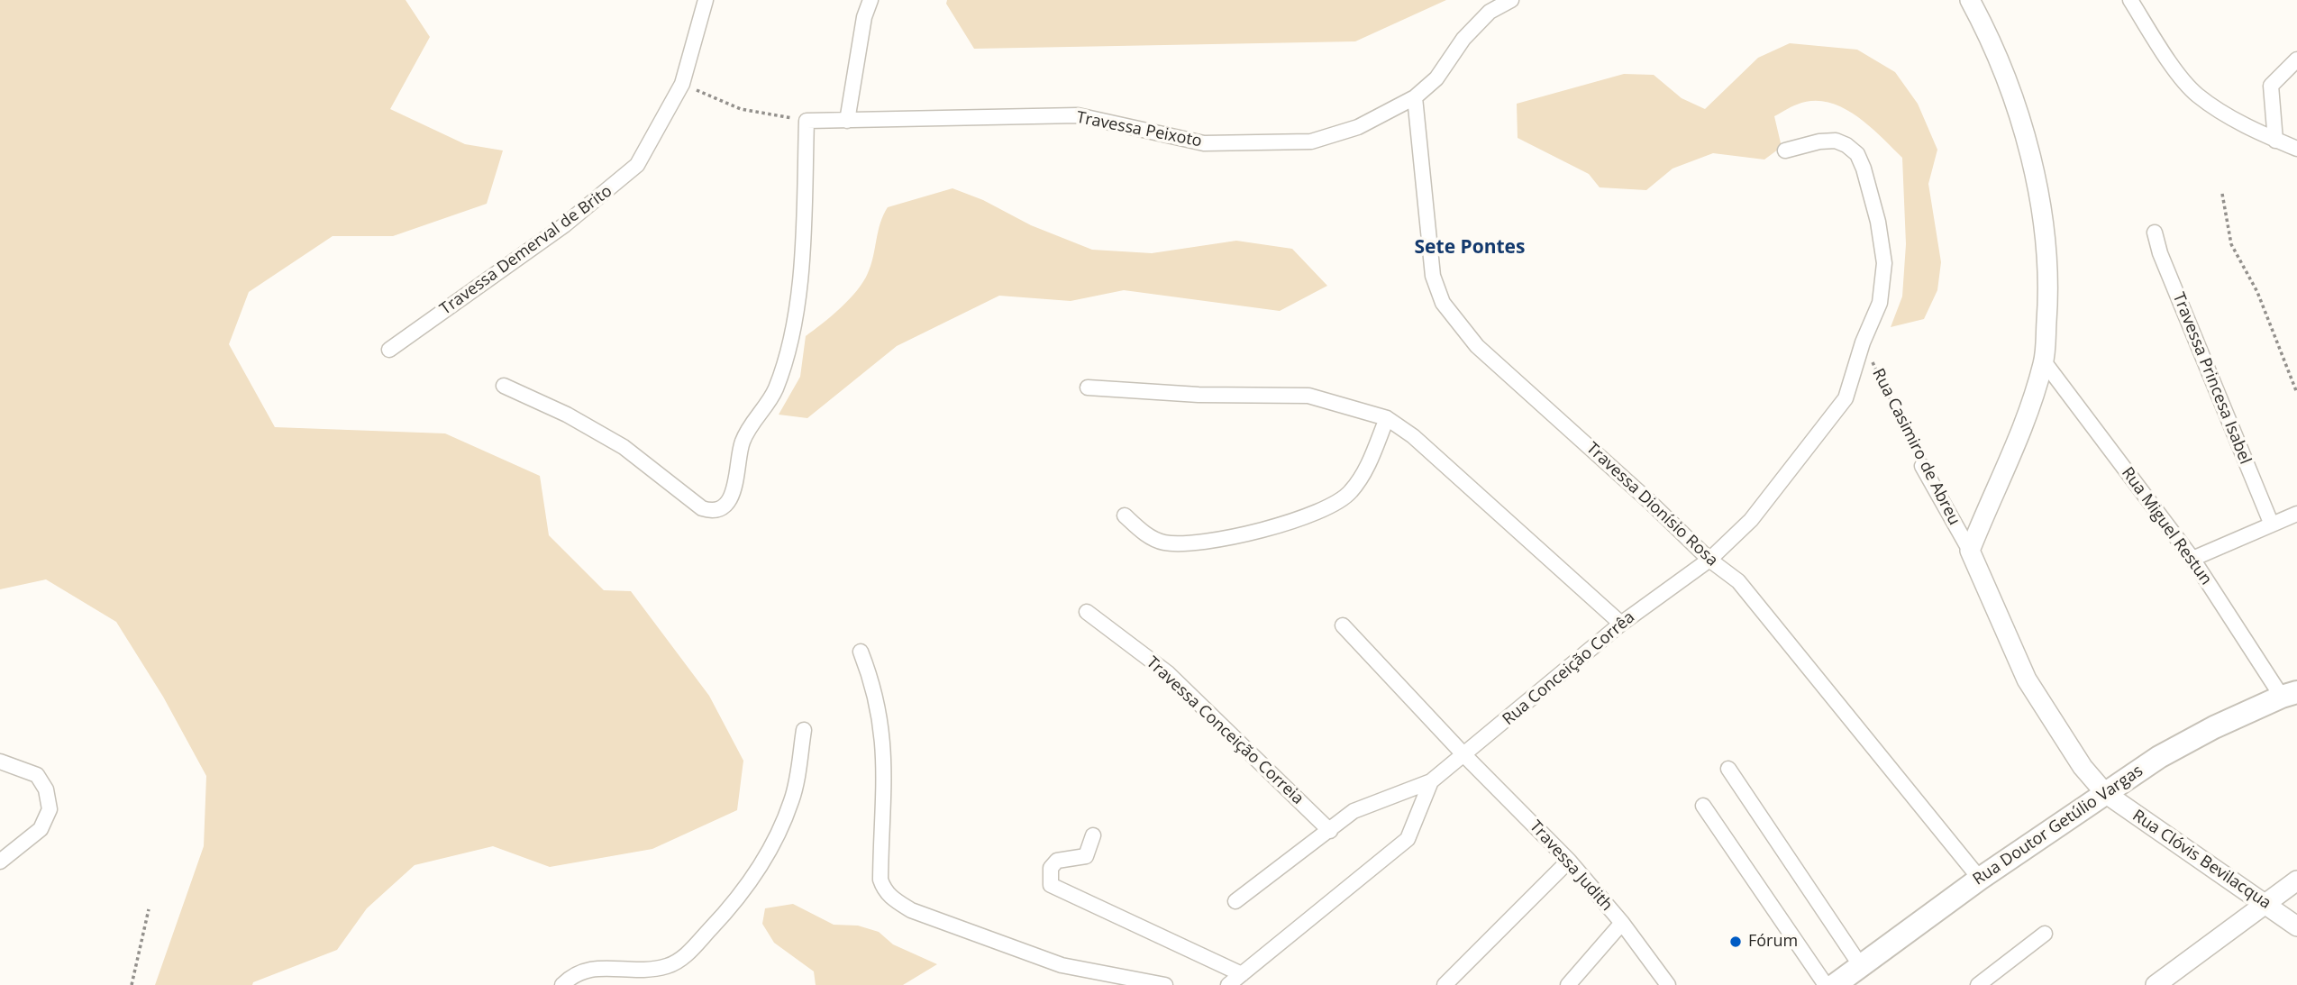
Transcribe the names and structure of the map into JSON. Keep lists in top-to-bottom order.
{
  "streets": {
    "main road": ["Rua Doutor Getúlio Vargas"],
    "street": [
      "Travessa Peixoto",
      "Travessa Demerval de Brito",
      "Travessa Princesa Isabel",
      "Rua Casimiro de Abreu",
      "Travessa Dionísio Rosa",
      "Rua Miguel Restun",
      "Rua Conceição Corrêa",
      "Travessa Conceição Correia",
      "Rua Clóvis Bevilacqua",
      "Travessa Judith"
    ]
  },
  "crossings": [
    ["Travessa Peixoto", "Travessa Dionísio Rosa"],
    ["Rua Casimiro de Abreu", "Rua Miguel Restun"],
    ["Rua Casimiro de Abreu", "Rua Conceição Corrêa"],
    ["Rua Casimiro de Abreu", "Rua Doutor Getúlio Vargas"],
    ["Rua Casimiro de Abreu", "Rua Clóvis Bevilacqua"],
    ["Travessa Dionísio Rosa", "Rua Conceição Corrêa"],
    ["Travessa Dionísio Rosa", "Rua Doutor Getúlio Vargas"],
    ["Rua Miguel Restun", "Rua Doutor Getúlio Vargas"],
    ["Rua Conceição Corrêa", "Travessa Conceição Correia"],
    ["Rua Conceição Corrêa", "Travessa Judith"],
    ["Rua Doutor Getúlio Vargas", "Rua Clóvis Bevilacqua"]
  ],
  "districts": ["Sete Pontes"],
  "places": ["Fórum"]
}
